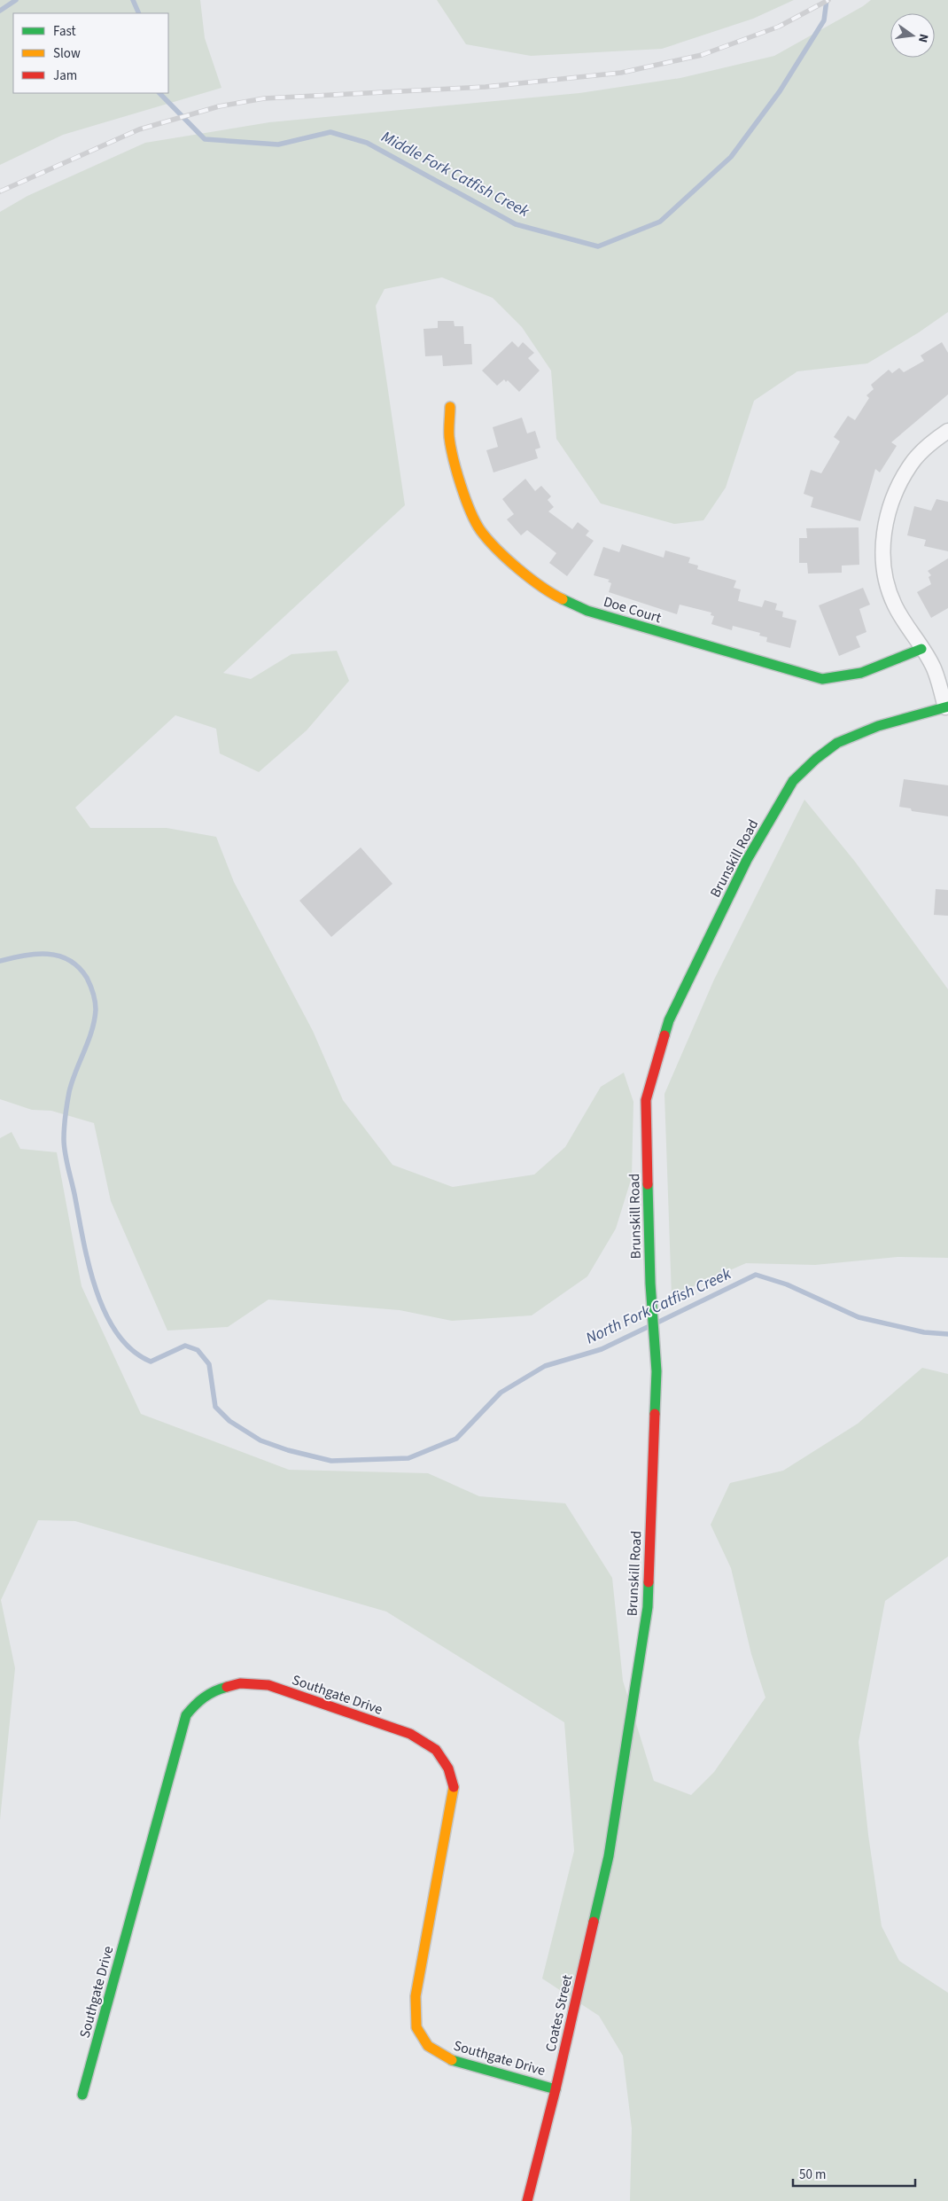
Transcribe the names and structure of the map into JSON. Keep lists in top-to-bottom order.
{
  "streets": {
    "street": [
      "Doe Court",
      "Brunskill Road",
      "Southgate Drive",
      "Coates Street"
    ]
  },
  "crossings": [
    ["Brunskill Road", "Coates Street"],
    ["Southgate Drive", "Coates Street"]
  ],
  "water": ["Middle Fork Catfish Creek", "North Fork Catfish Creek"],
  "legend": ["Fast", "Slow", "Jam"],
  "scale_bar": "50 m",
  "north": "right"
}
